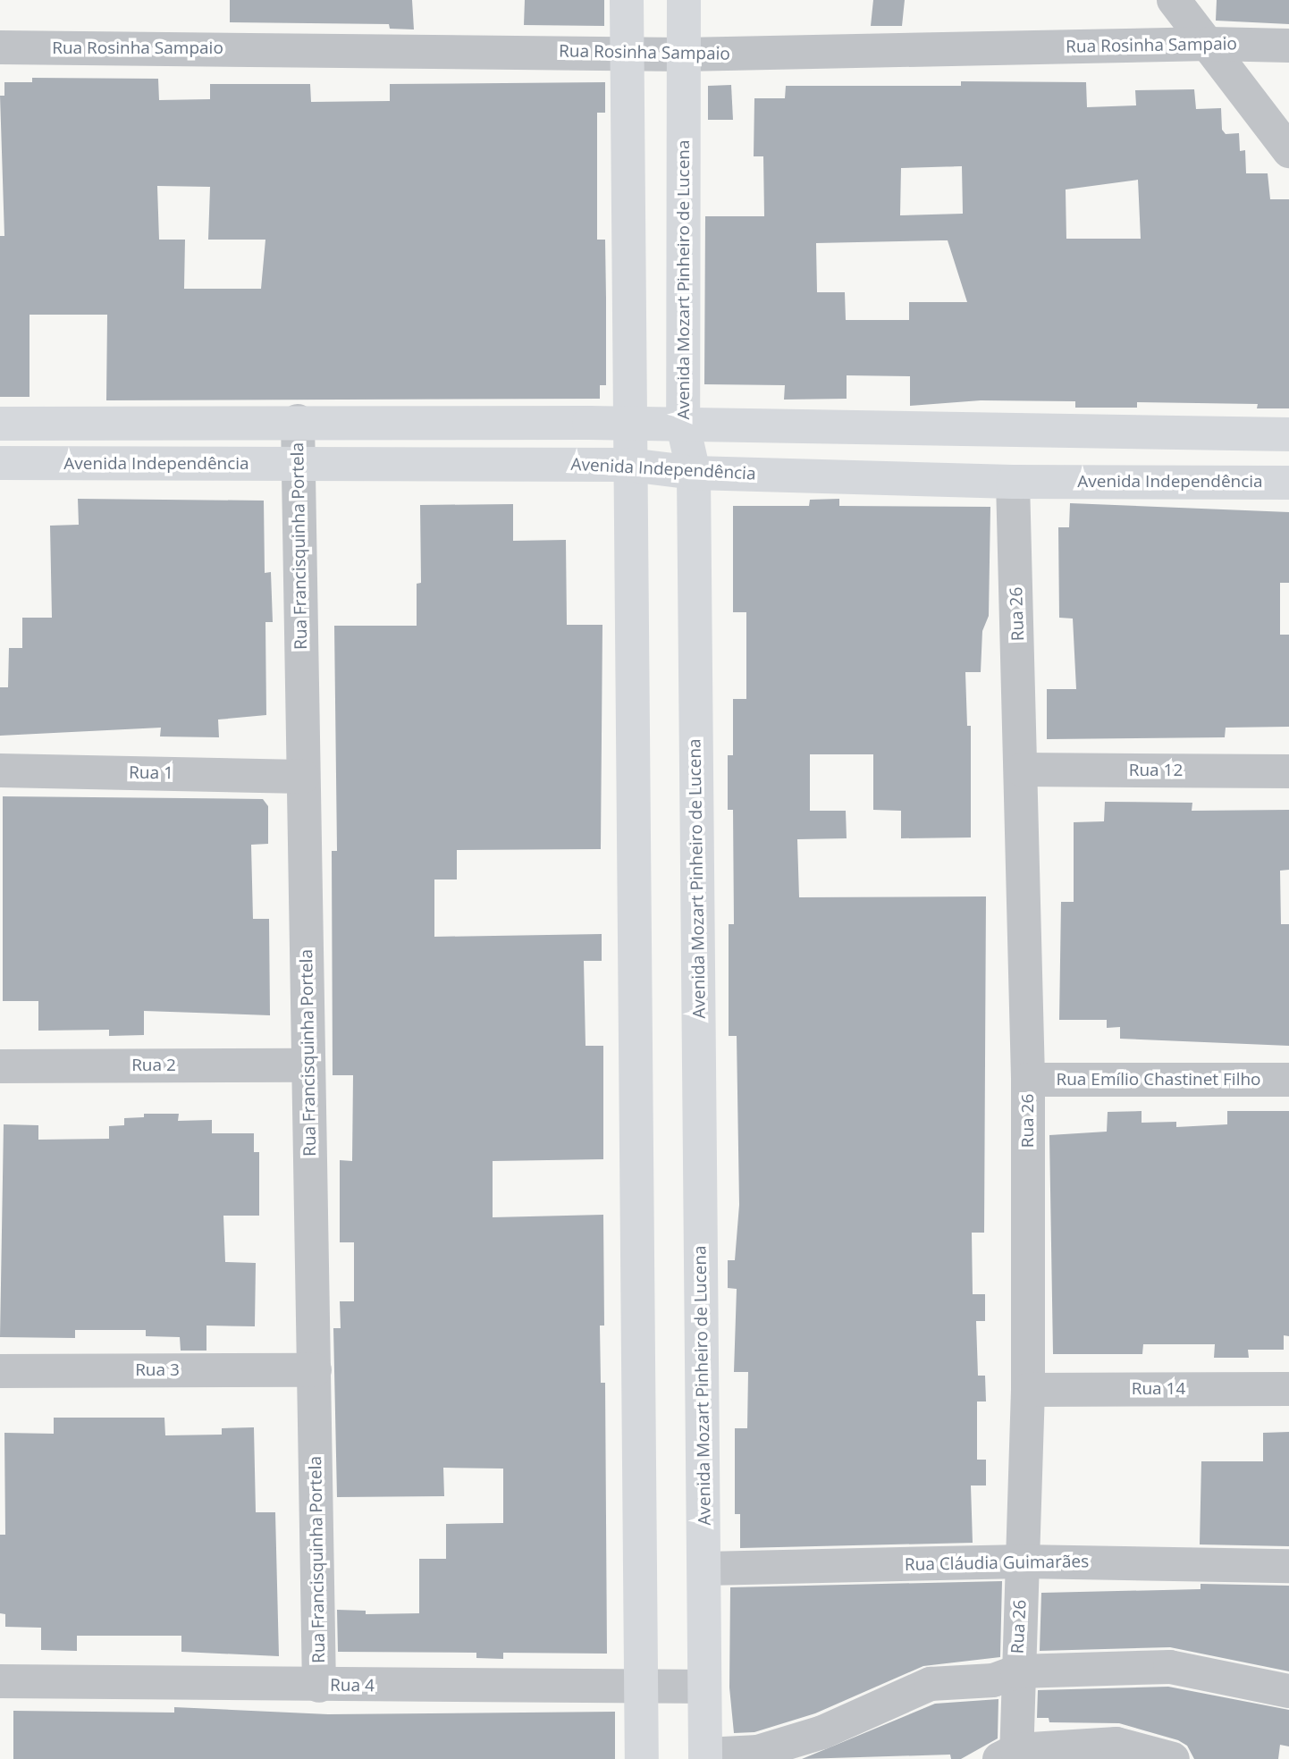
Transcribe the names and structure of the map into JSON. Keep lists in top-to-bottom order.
{
  "streets": {
    "main road": ["Avenida Mozart Pinheiro de Lucena", "Avenida Independência"],
    "street": [
      "Rua Rosinha Sampaio",
      "Rua Francisquinha Portela",
      "Rua 26",
      "Rua 12",
      "Rua 1",
      "Rua 2",
      "Rua Emílio Chastinet Filho",
      "Rua 3",
      "Rua 14",
      "Rua Cláudia Guimarães",
      "Rua 4"
    ]
  },
  "crossings": [
    ["Rua Rosinha Sampaio", "Avenida Mozart Pinheiro de Lucena"],
    ["Avenida Mozart Pinheiro de Lucena", "Avenida Independência"],
    ["Avenida Mozart Pinheiro de Lucena", "Rua Cláudia Guimarães"],
    ["Avenida Mozart Pinheiro de Lucena", "Rua 4"],
    ["Avenida Independência", "Rua Francisquinha Portela"],
    ["Avenida Independência", "Rua 26"],
    ["Rua Francisquinha Portela", "Rua 1"],
    ["Rua Francisquinha Portela", "Rua 2"],
    ["Rua Francisquinha Portela", "Rua 3"],
    ["Rua Francisquinha Portela", "Rua 4"],
    ["Rua 26", "Rua 12"],
    ["Rua 26", "Rua Emílio Chastinet Filho"],
    ["Rua 26", "Rua 14"],
    ["Rua 26", "Rua Cláudia Guimarães"]
  ]
}
